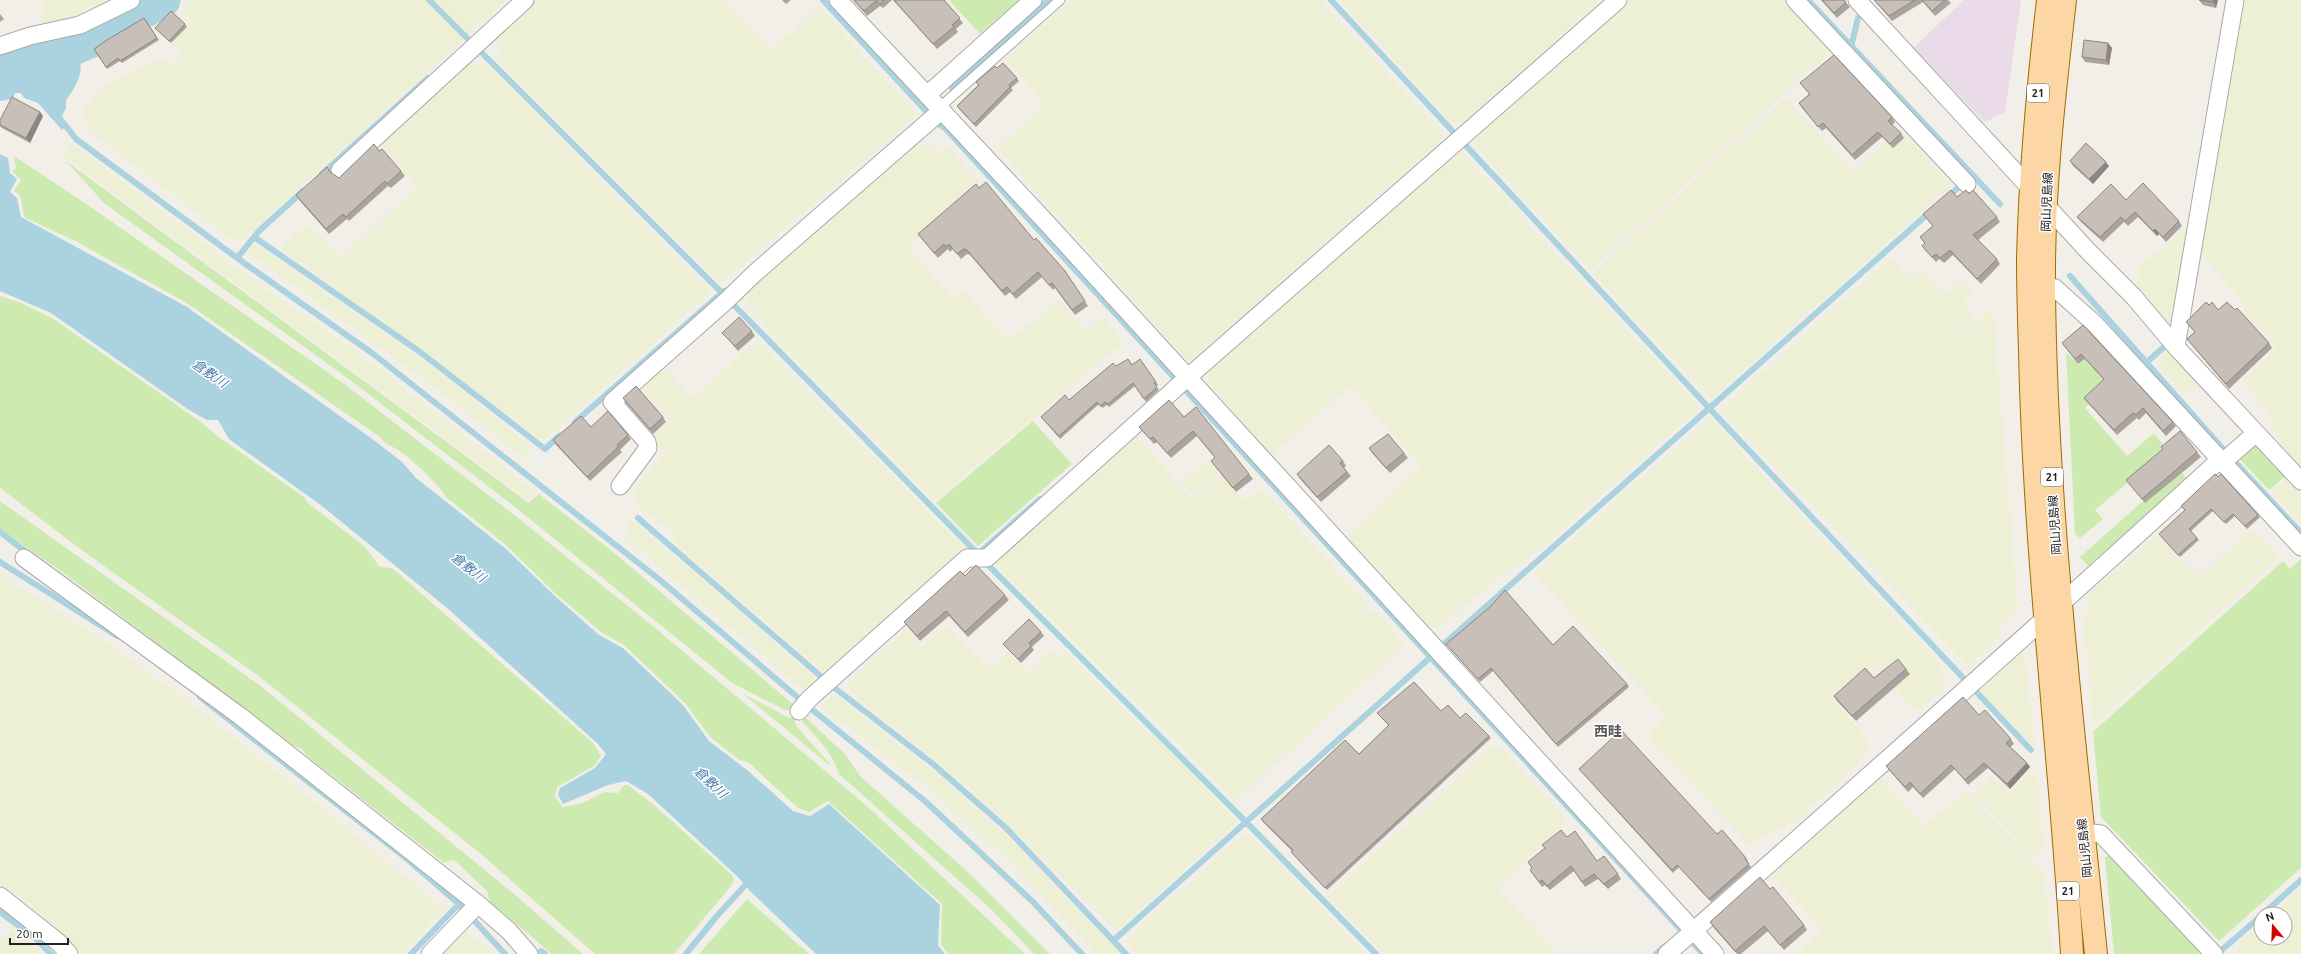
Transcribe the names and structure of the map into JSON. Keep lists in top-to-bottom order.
{
  "streets": {
    "main road": ["21", "岡山児島線"]
  },
  "districts": ["西畦"],
  "water": ["倉敷川"],
  "scale_bar": "20 m",
  "north": "top"
}
